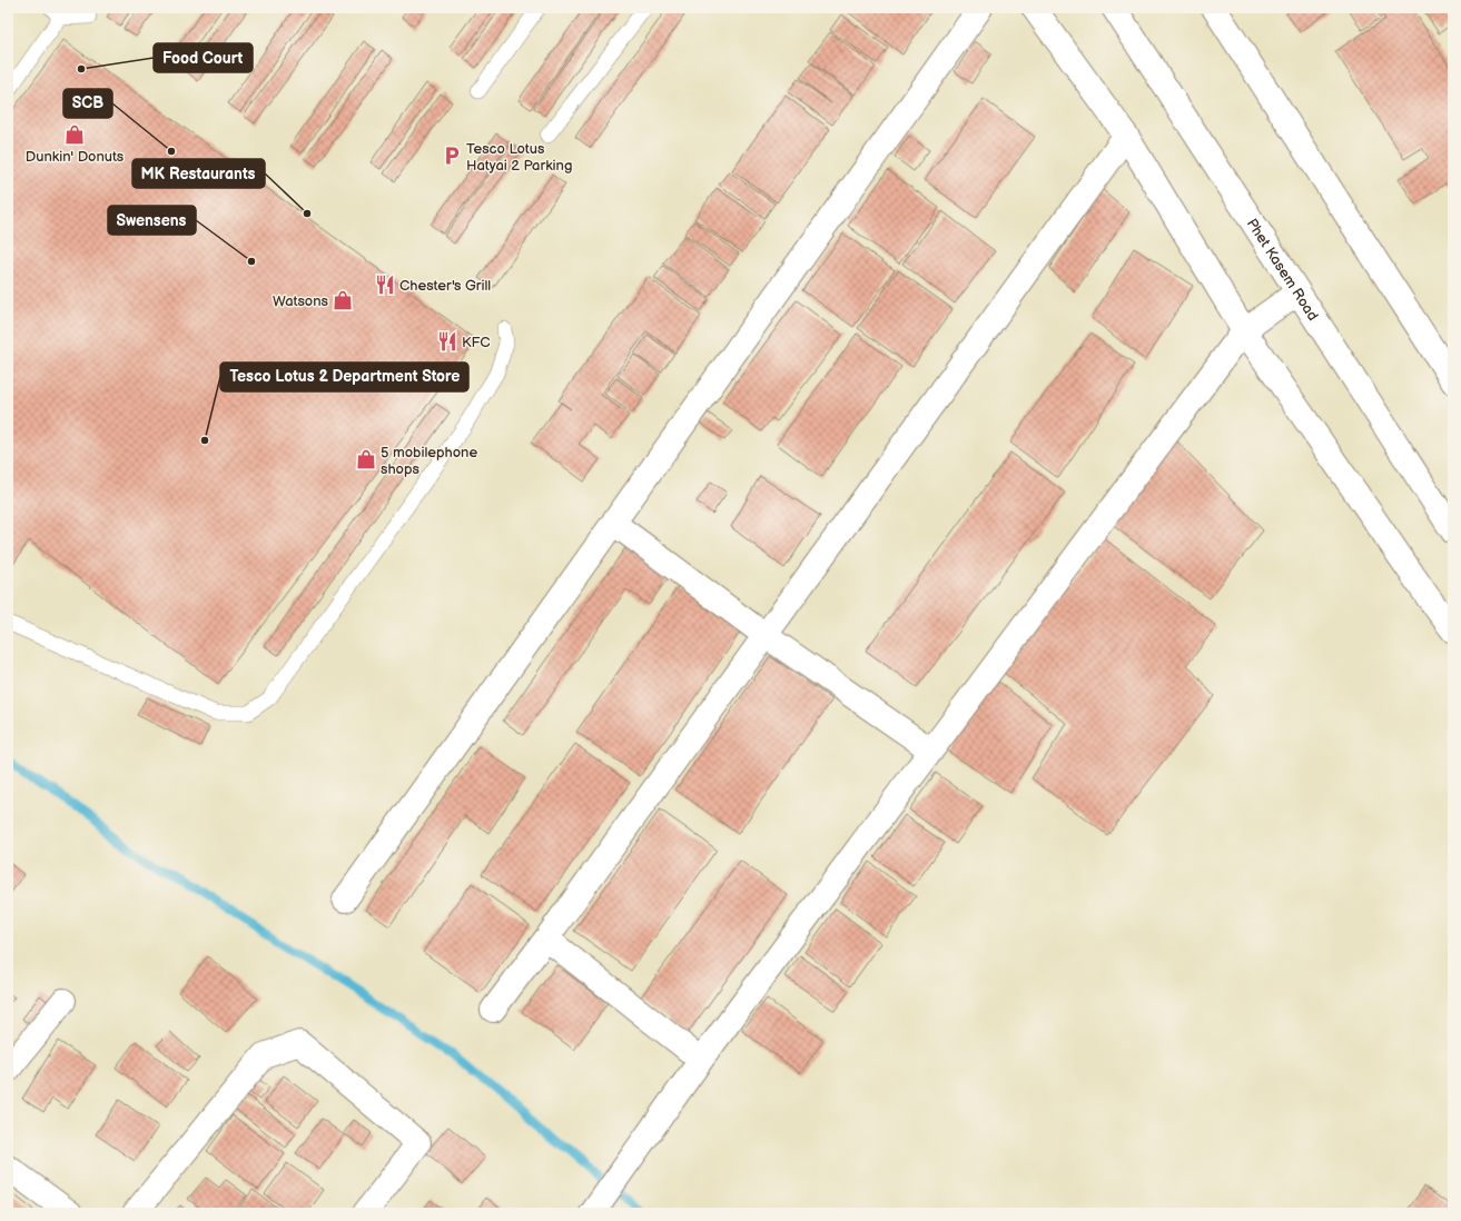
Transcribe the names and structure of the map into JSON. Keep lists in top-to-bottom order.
{
  "streets": {
    "street": ["Phet Kasem Road"]
  },
  "places": {
    "other": [
      "Food Court",
      "SCB",
      "MK Restaurants",
      "Swensens",
      "Tesco Lotus 2 Department Store"
    ],
    "shop": ["Dunkin' Donuts", "Watsons", "5 mobilephone shops"],
    "parking": ["Tesco Lotus Hatyai 2 Parking"],
    "restaurant": ["Chester's Grill", "KFC"]
  }
}
